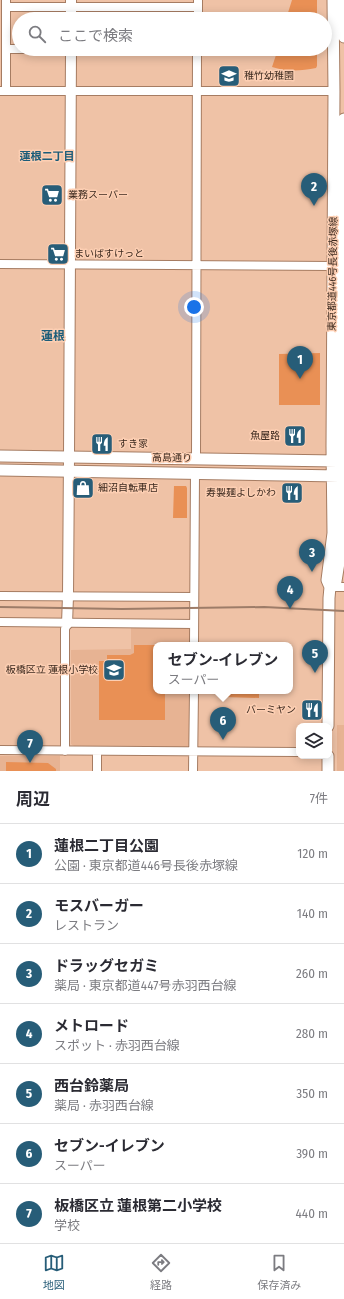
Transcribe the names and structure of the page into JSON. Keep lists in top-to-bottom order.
{
  "streets": {
    "main road": ["東京都道446号長後赤塚線", "高島通り"]
  },
  "crossings": [
    ["東京都道446号長後赤塚線", "高島通り"]
  ],
  "districts": ["蓮根二丁目", "蓮根"],
  "places": {
    "school or university": ["稚竹幼稚園", "板橋区立 蓮根小学校"],
    "supermarket": ["業務スーパー", "まいばすけっと"],
    "restaurant": [
      "魚屋路",
      "すき家",
      "寿製麺よしかわ",
      "バーミヤン"
    ],
    "shop": ["細沼自転車店"]
  },
  "page": {
    "search": "ここで検索",
    "pins": [
      "2",
      "1",
      "3",
      "4",
      "5",
      "6",
      "7"
    ],
    "popup": ["セブン-イレブン", "スーパー"],
    "heading": ["周辺", "7件"],
    "list": [
      {
        "mark": "1",
        "name": "蓮根二丁目公園",
        "note": "公園 · 東京都道446号長後赤塚線",
        "value": "120 m"
      },
      {
        "mark": "2",
        "name": "モスバーガー",
        "note": "レストラン",
        "value": "140 m"
      },
      {
        "mark": "3",
        "name": "ドラッグセガミ",
        "note": "薬局 · 東京都道447号赤羽西台線",
        "value": "260 m"
      },
      {
        "mark": "4",
        "name": "メトロード",
        "note": "スポット · 赤羽西台線",
        "value": "280 m"
      },
      {
        "mark": "5",
        "name": "西台鈴薬局",
        "note": "薬局 · 赤羽西台線",
        "value": "350 m"
      },
      {
        "mark": "6",
        "name": "セブン-イレブン",
        "note": "スーパー",
        "value": "390 m"
      },
      {
        "mark": "7",
        "name": "板橋区立 蓮根第二小学校",
        "note": "学校",
        "value": "440 m"
      }
    ],
    "nav": ["地図", "経路", "保存済み"]
  }
}
